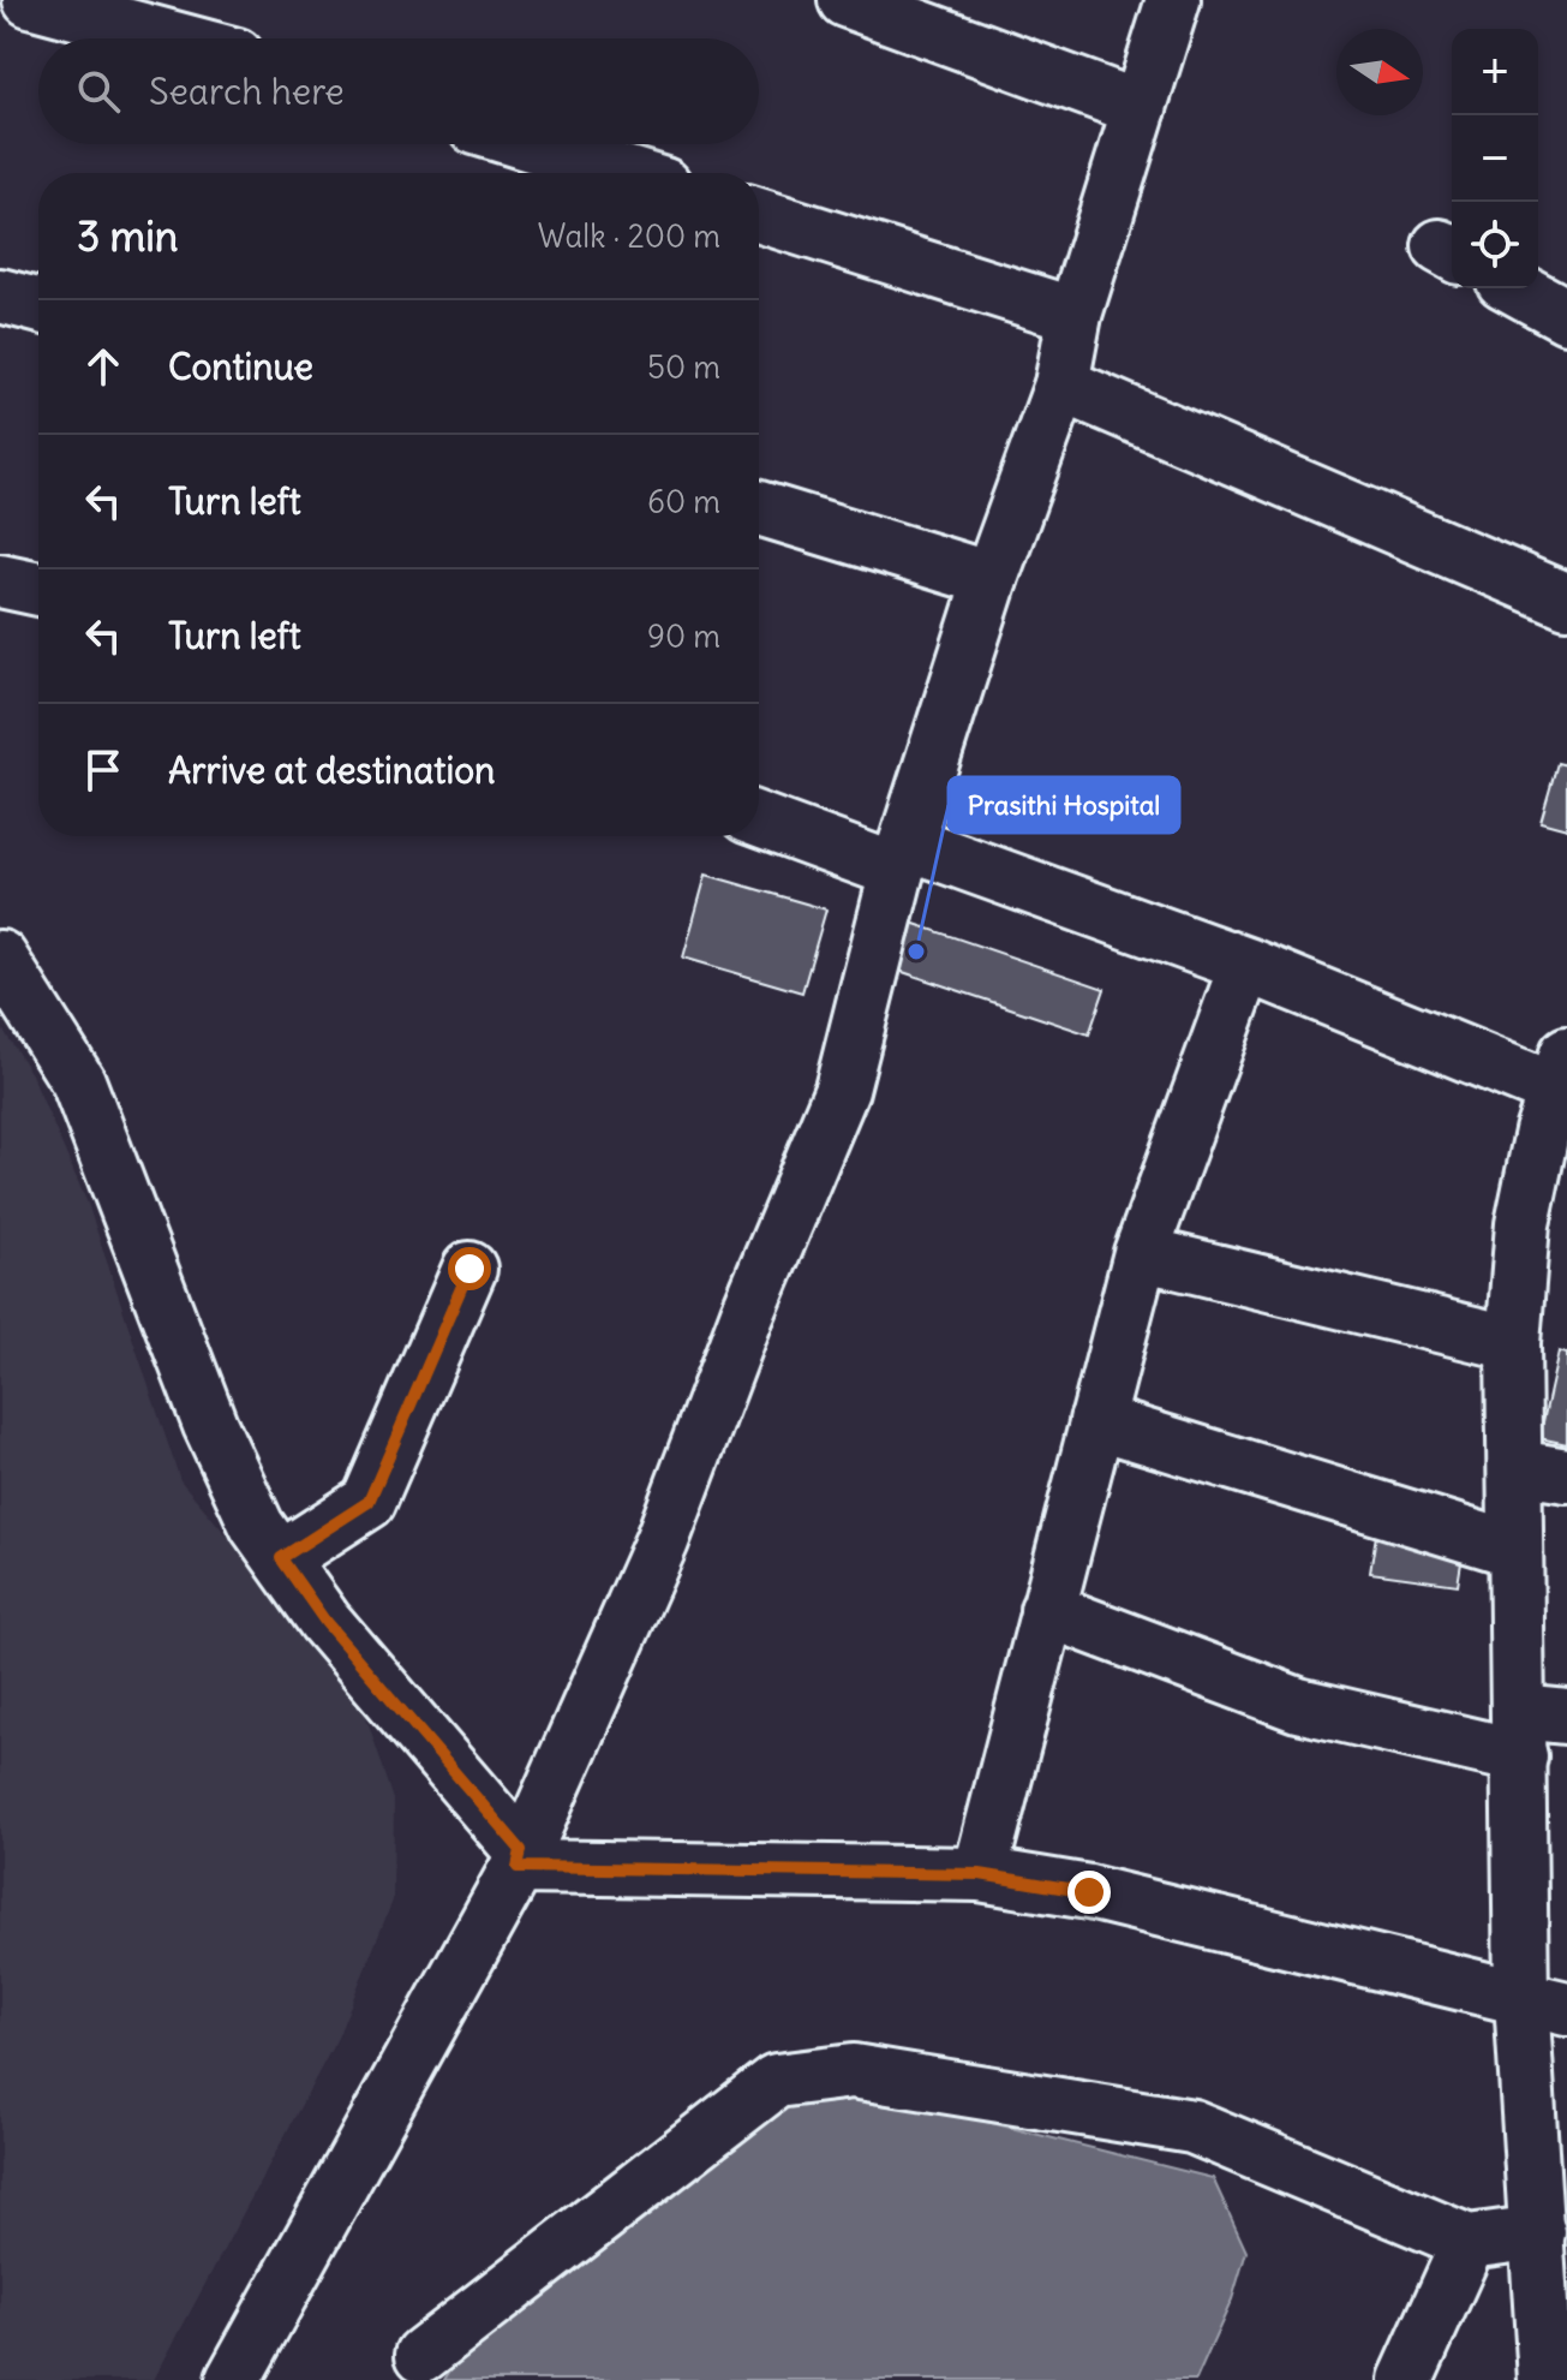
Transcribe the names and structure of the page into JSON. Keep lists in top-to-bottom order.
{
  "places": ["Prasithi Hospital"],
  "north": "right",
  "page": {
    "map_buttons": ["+", "−"],
    "search": "Search here",
    "heading": ["3 min", "Walk · 200 m"],
    "list": [
      ["Continue", "50 m"],
      ["Turn left", "60 m"],
      ["Turn left", "90 m"],
      "Arrive at destination"
    ]
  }
}
